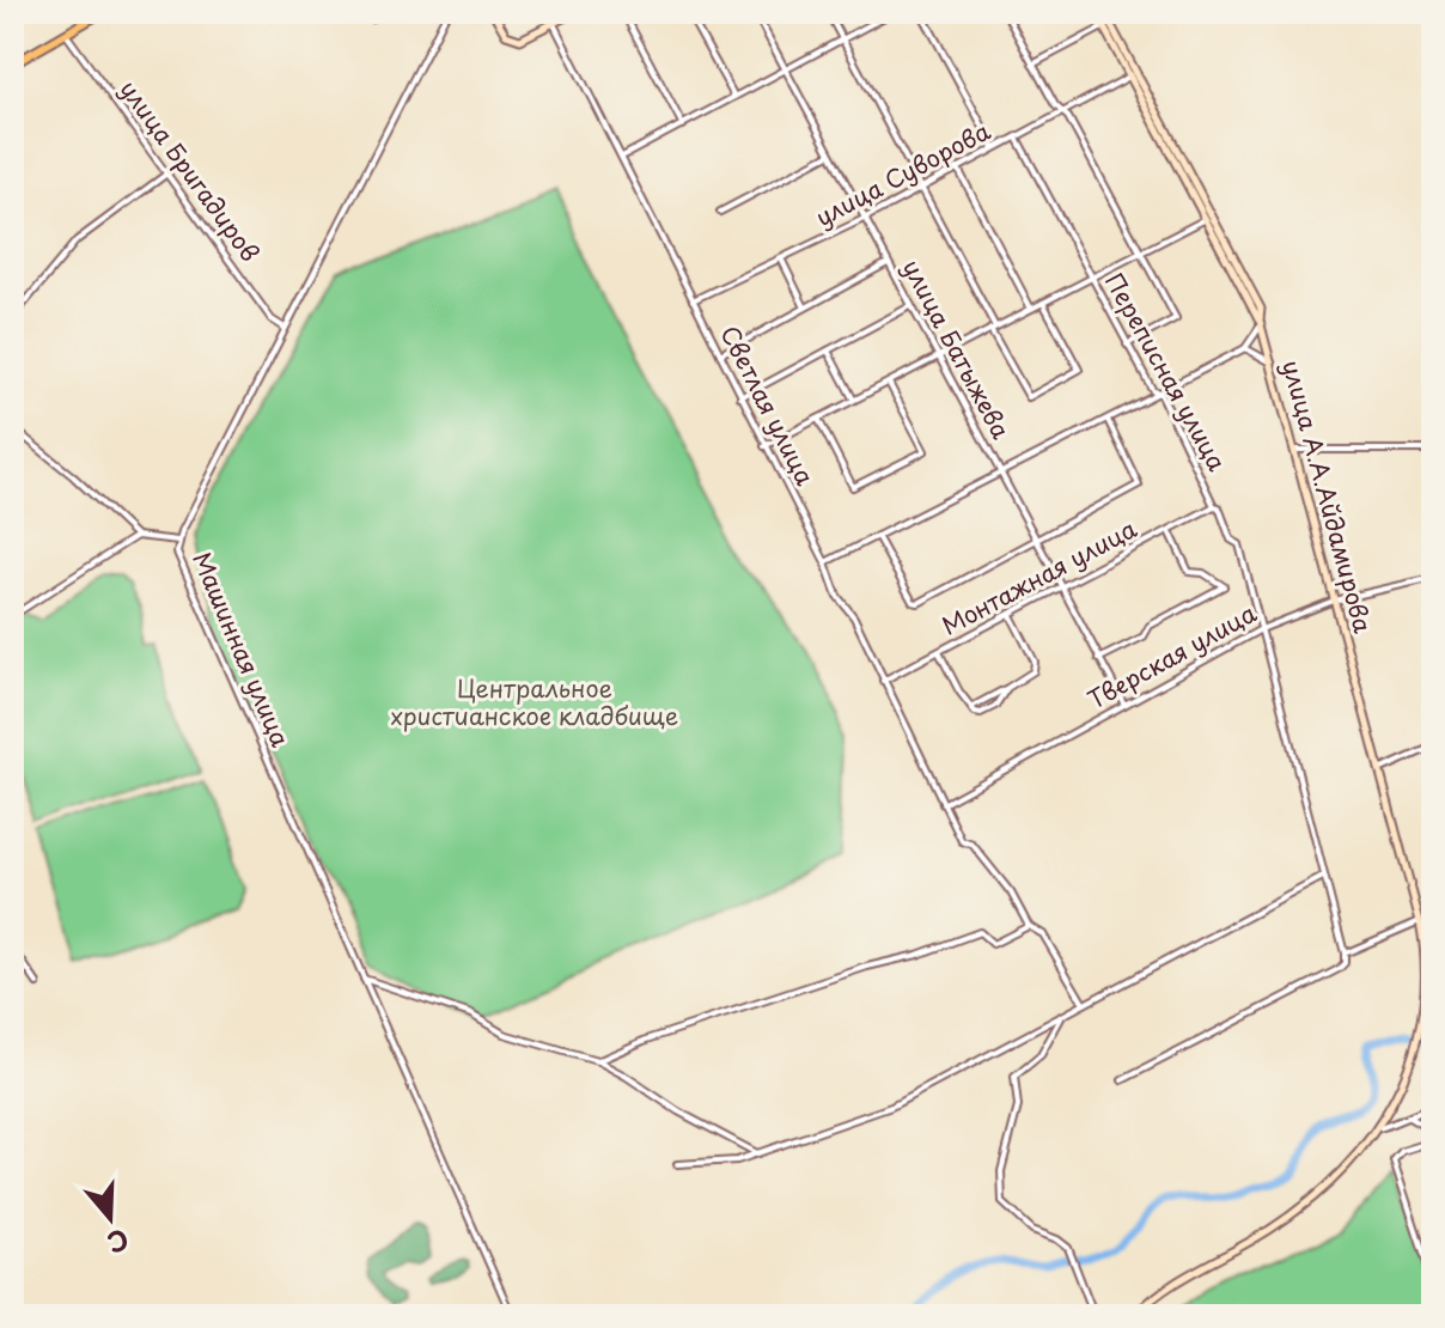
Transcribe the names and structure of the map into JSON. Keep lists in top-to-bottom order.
{
  "streets": {
    "main road": ["улица А.А.Айдамирова"],
    "street": [
      "улица Бригадиров",
      "улица Суворова",
      "улица Батыжева",
      "Переписная улица",
      "Светлая улица",
      "Монтажная улица",
      "Машинная улица",
      "Тверская улица"
    ]
  },
  "crossings": [
    ["улица Бригадиров", "Машинная улица"],
    ["улица Суворова", "улица Батыжева"],
    ["улица Суворова", "Переписная улица"],
    ["улица Суворова", "Светлая улица"],
    ["улица Батыжева", "Монтажная улица"],
    ["улица Батыжева", "Тверская улица"],
    ["Переписная улица", "Монтажная улица"],
    ["Переписная улица", "Тверская улица"],
    ["Светлая улица", "Монтажная улица"],
    ["Светлая улица", "Тверская улица"],
    ["улица А.А.Айдамирова", "Тверская улица"]
  ],
  "parks": ["Центральное христианское кладбище"],
  "north": "bottom"
}
